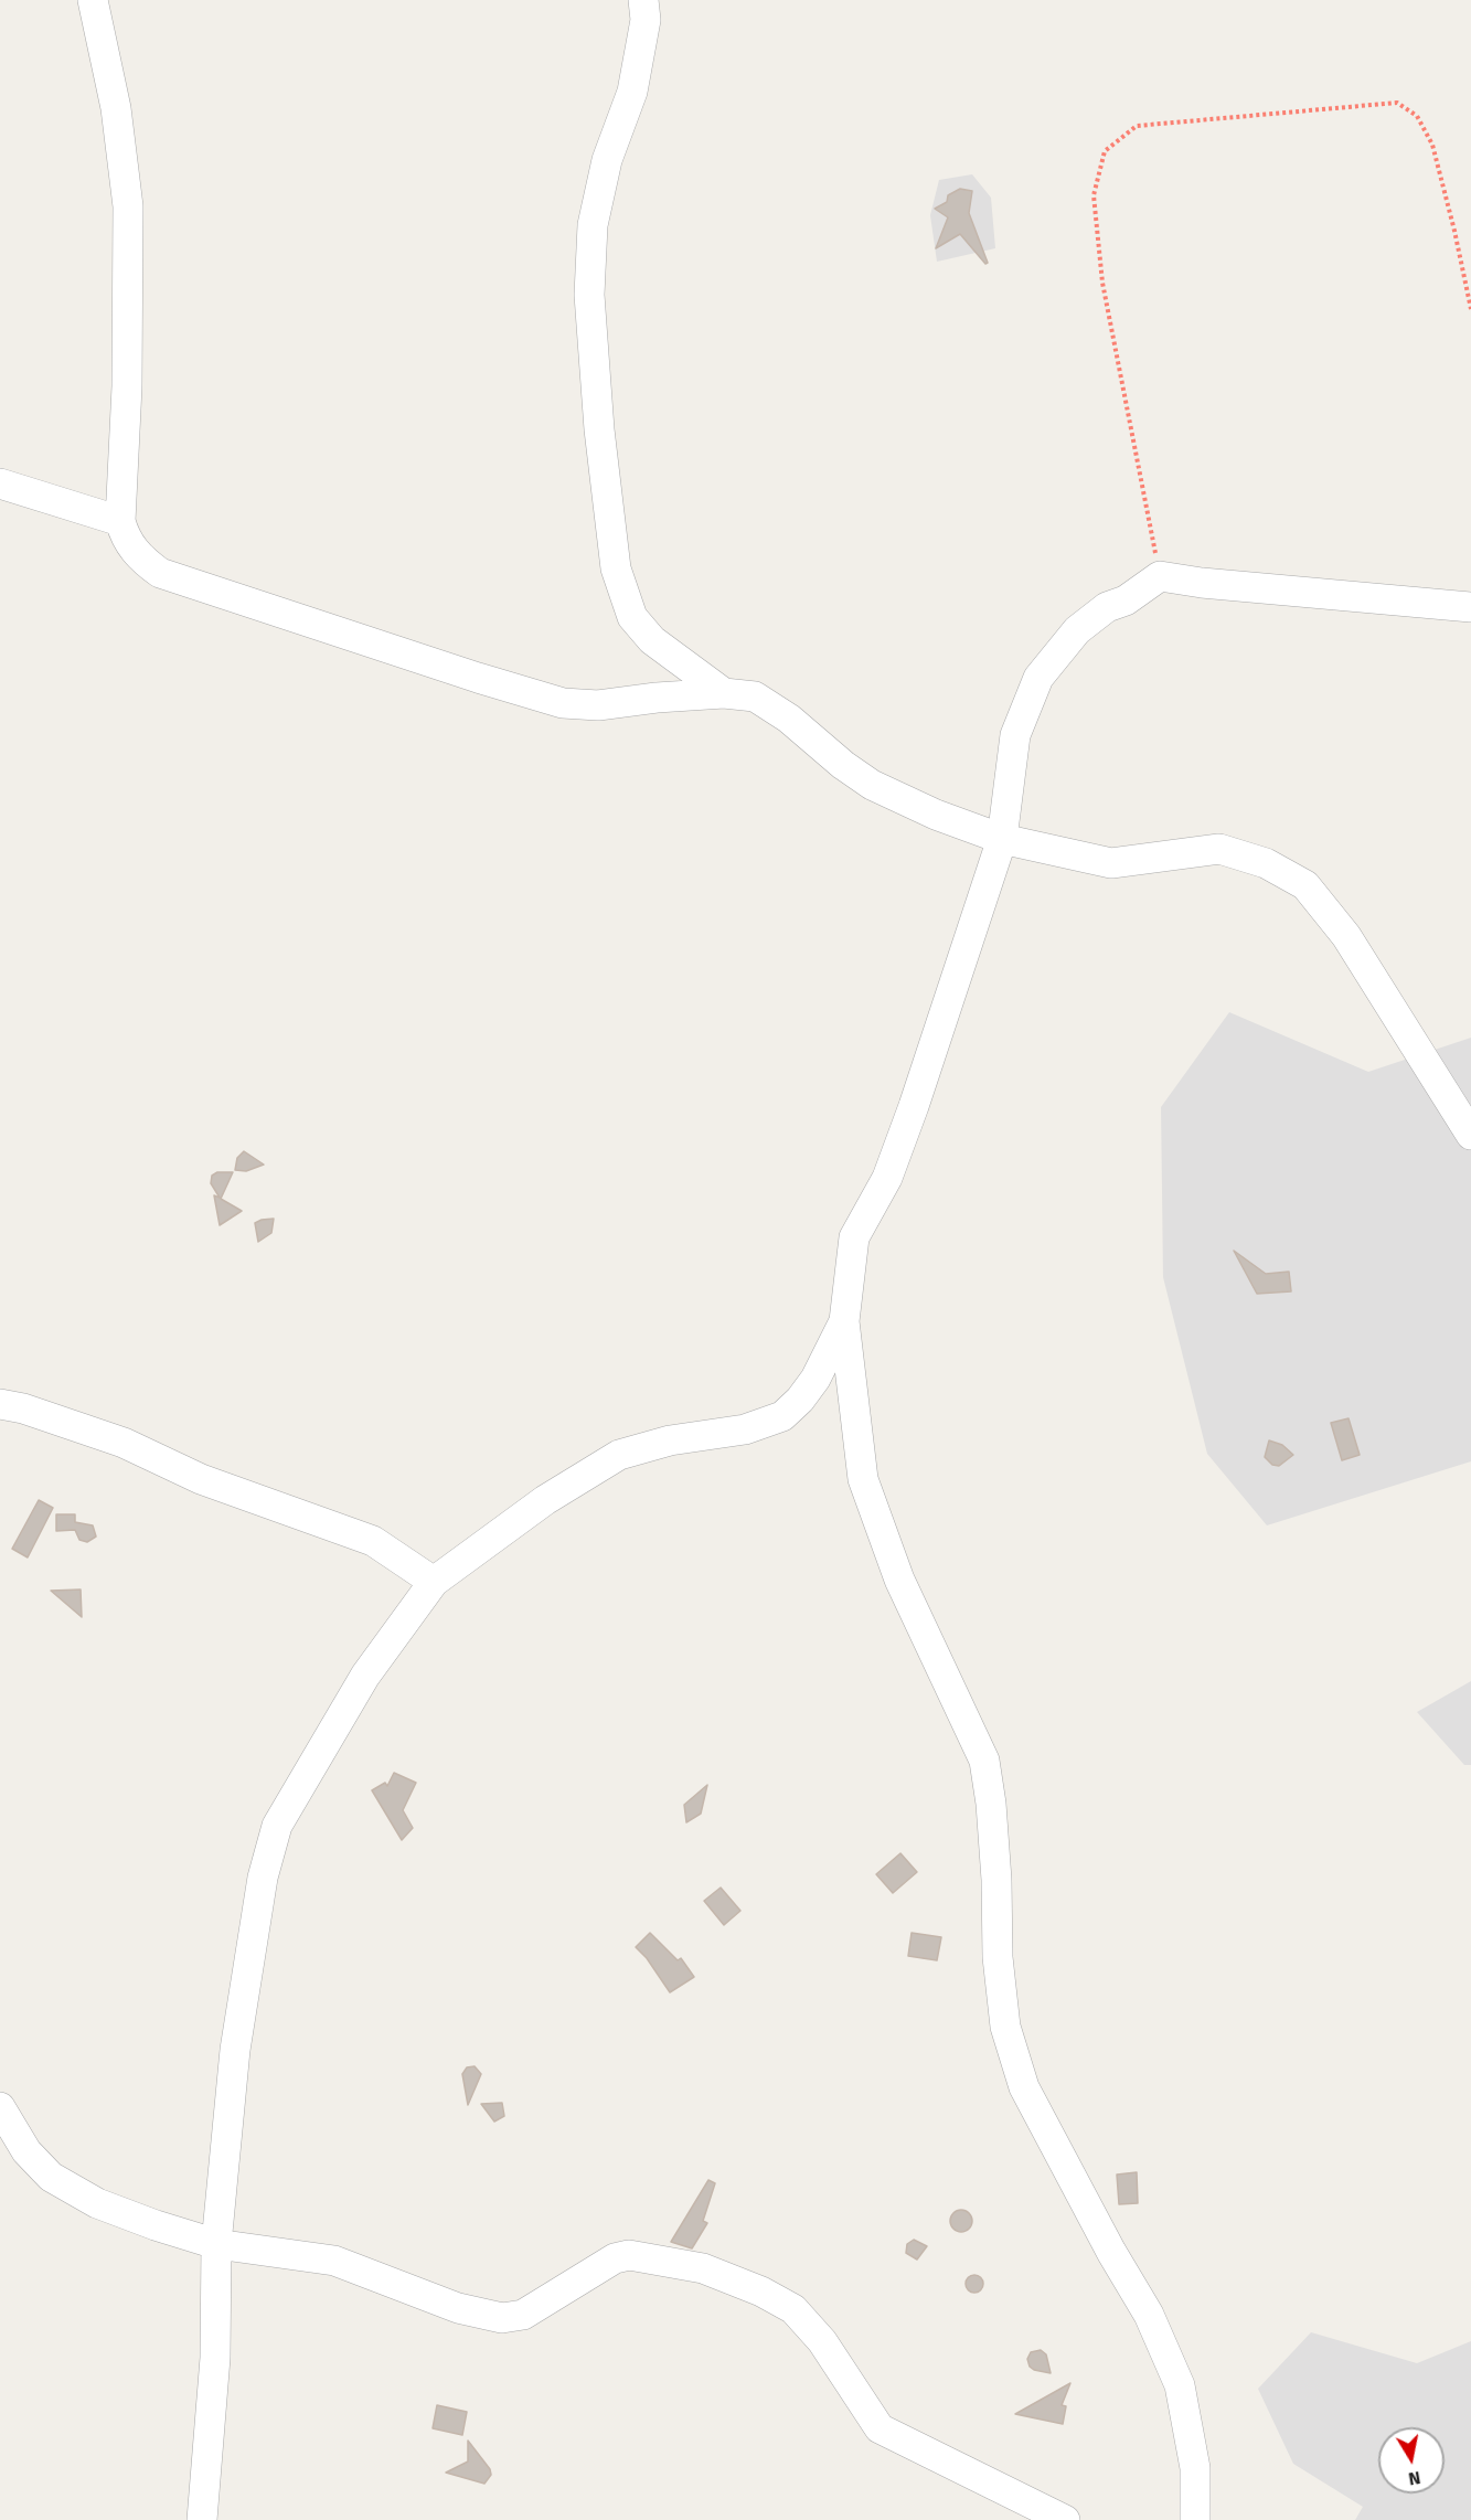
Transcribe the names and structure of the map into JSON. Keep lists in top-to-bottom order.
{
  "north": "bottom"
}
